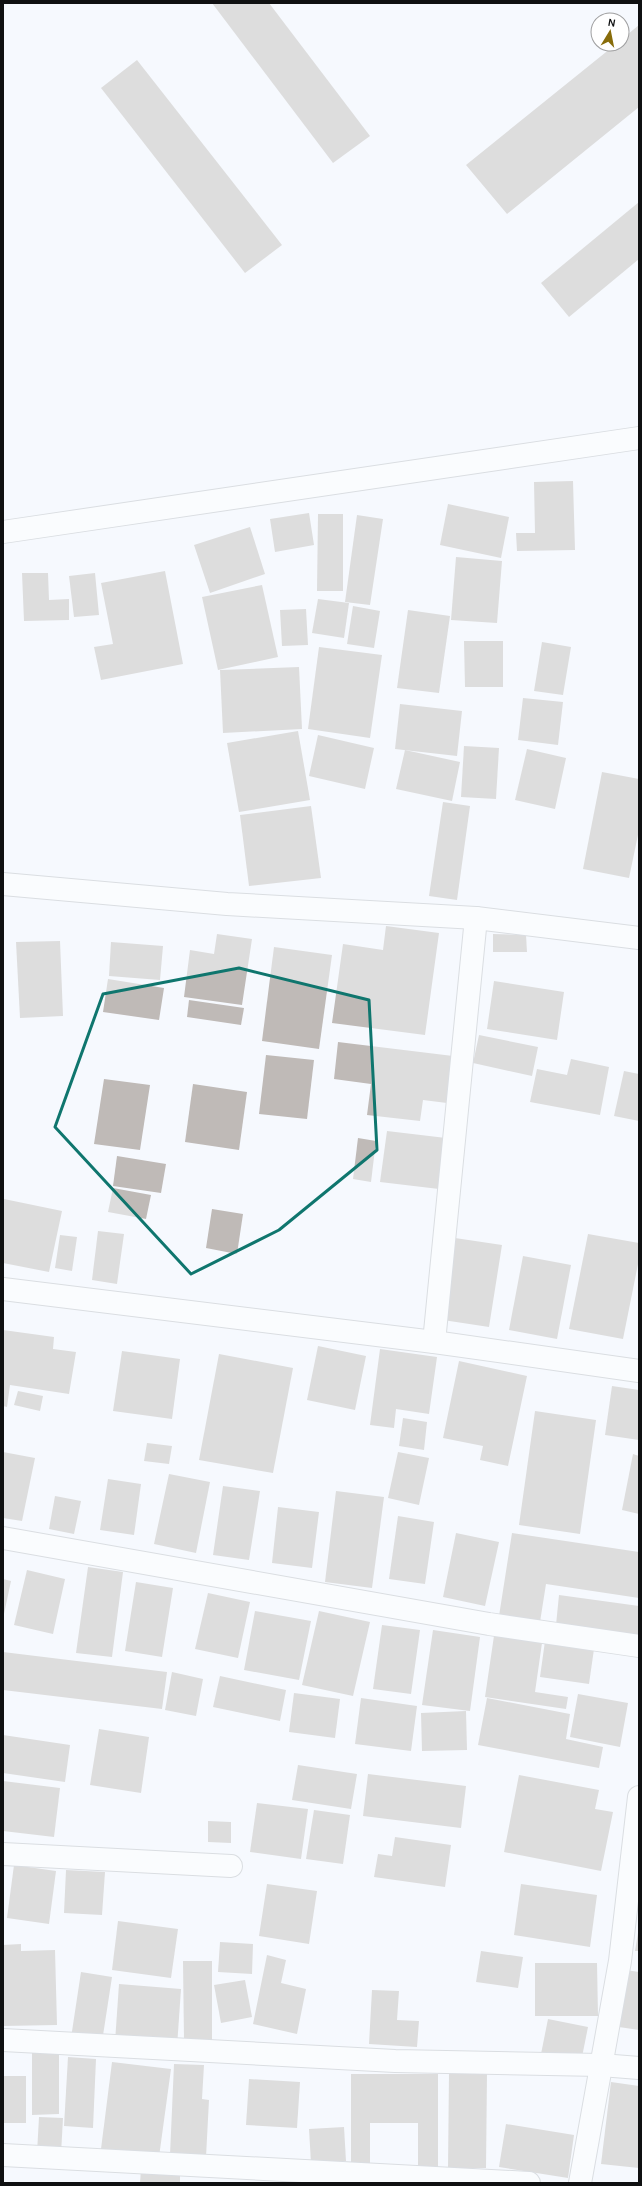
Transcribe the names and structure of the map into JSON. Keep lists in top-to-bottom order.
{
  "north": "top"
}
